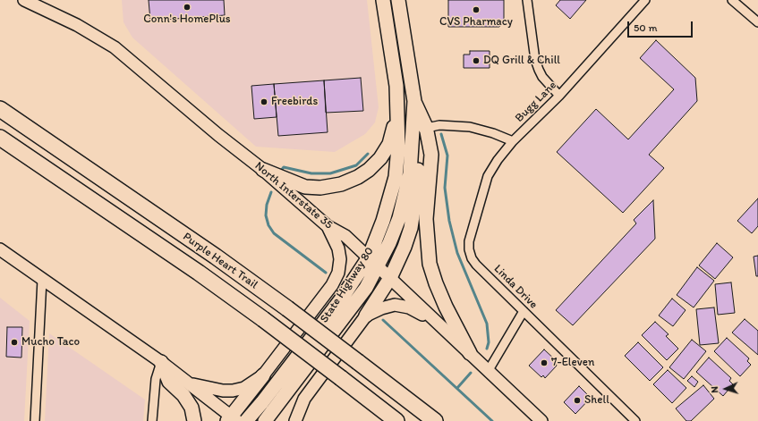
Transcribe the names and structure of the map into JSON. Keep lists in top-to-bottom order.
{
  "streets": {
    "highway": ["Purple Heart Trail"],
    "main road": ["North Interstate 35", "State Highway 80"],
    "street": ["Bugg Lane", "Linda Drive"]
  },
  "crossings": [
    ["Bugg Lane", "Linda Drive"],
    ["North Interstate 35", "State Highway 80"]
  ],
  "places": [
    "Conn's HomePlus",
    "CVS Pharmacy",
    "DQ Grill & Chill",
    "Freebirds",
    "Mucho Taco",
    "7-Eleven",
    "Shell"
  ],
  "scale_bar": "50 m",
  "north": "left"
}
